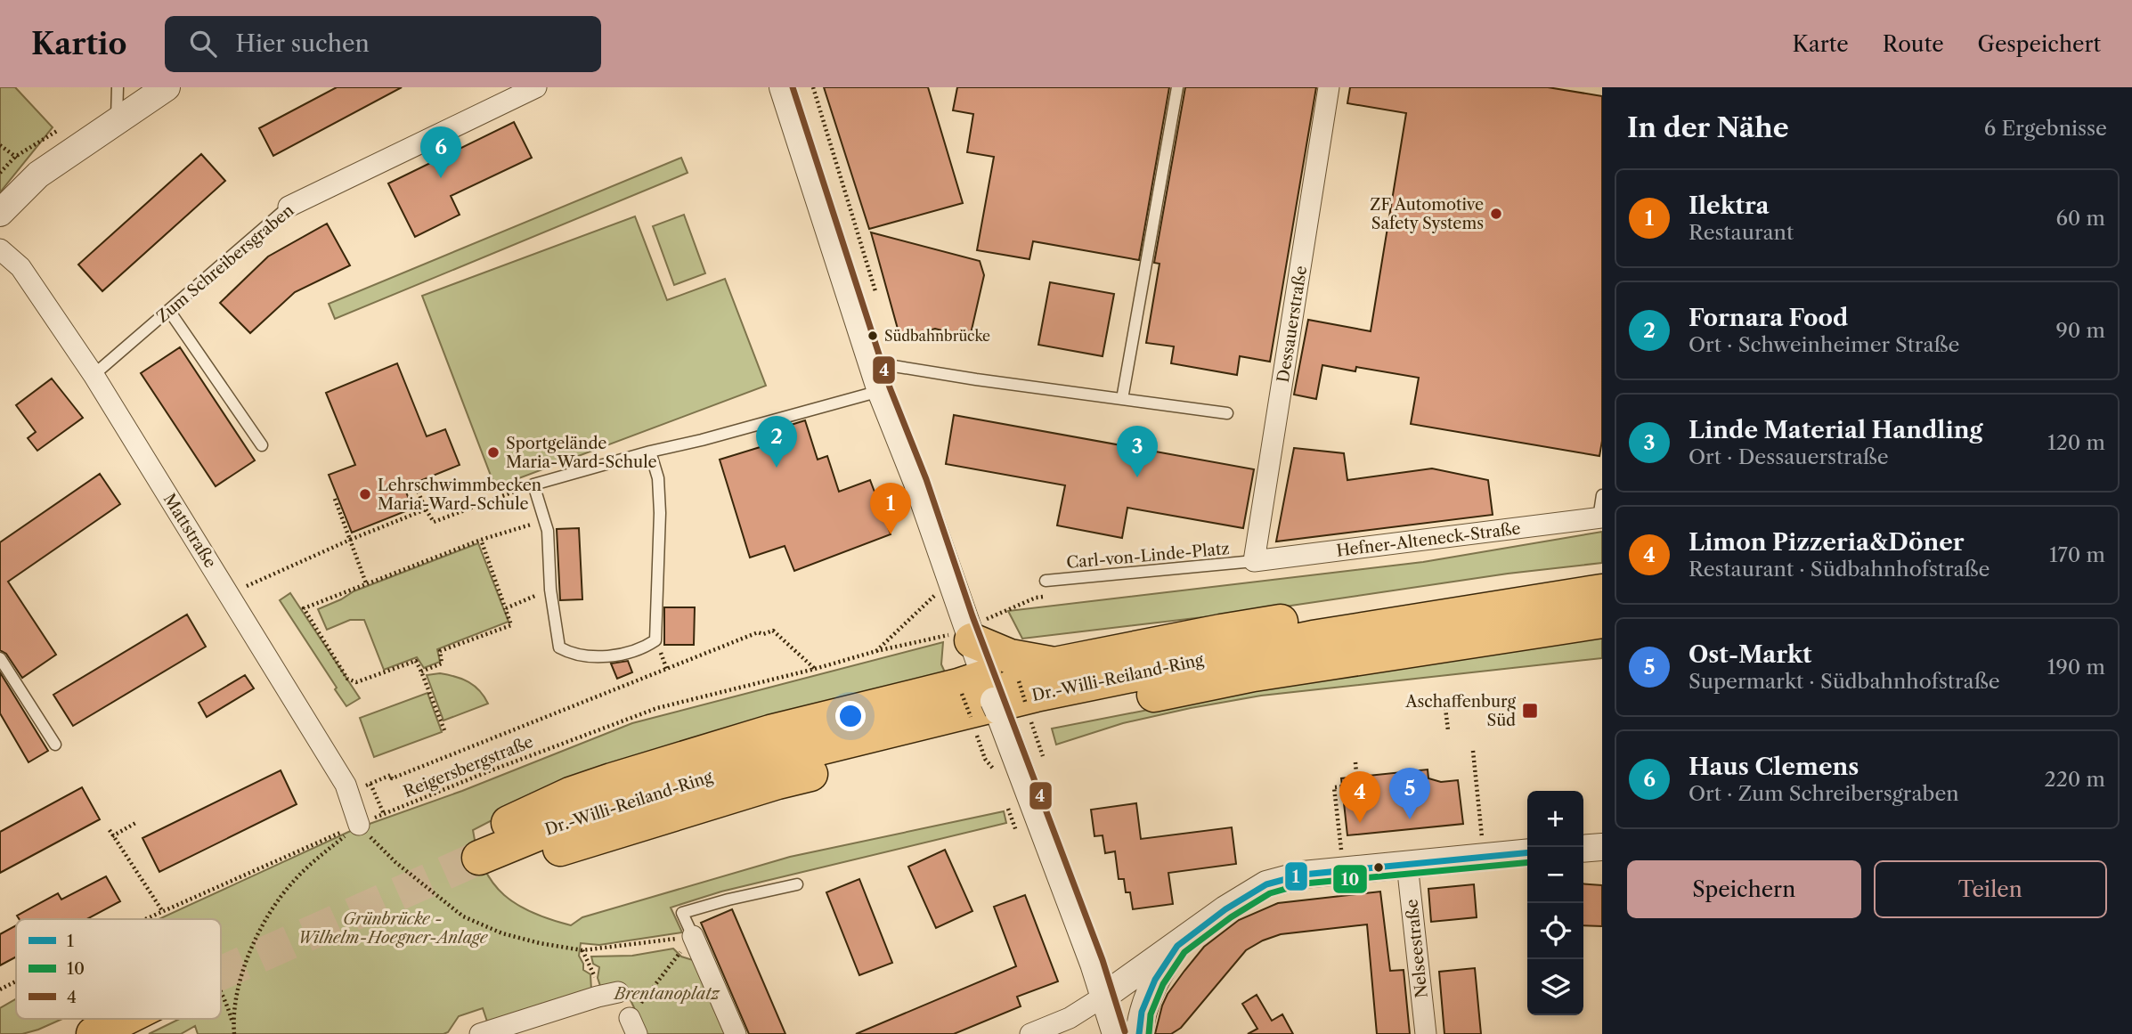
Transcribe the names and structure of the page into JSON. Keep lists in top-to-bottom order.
{
  "streets": {
    "highway": ["Dr.-Willi-Reiland-Ring"],
    "street": [
      "Zum Schreibersgraben",
      "Dessauerstraße",
      "Mattstraße",
      "Hefner-Alteneck-Straße",
      "Nelseestraße"
    ],
    "lane": ["Carl-von-Linde-Platz"],
    "path": ["Reigersbergstraße"]
  },
  "crossings": [
    ["Zum Schreibersgraben", "Mattstraße"],
    ["Dessauerstraße", "Hefner-Alteneck-Straße"],
    ["Dessauerstraße", "Carl-von-Linde-Platz"],
    ["Mattstraße", "Reigersbergstraße"],
    ["Hefner-Alteneck-Straße", "Carl-von-Linde-Platz"]
  ],
  "parks": ["Grünbrücke - Wilhelm-Hoegner-Anlage", "Brentanoplatz"],
  "places": {
    "other": [
      "ZF Automotive Safety Systems",
      "Südbahnbrücke",
      "Sportgelände Maria-Ward-Schule",
      "Lehrschwimmbecken Maria-Ward-Schule"
    ],
    "transit": ["Aschaffenburg Süd"]
  },
  "lines": ["transit line 4", "transit line 1", "transit line 10"],
  "legend": ["1", "10", "4"],
  "page": {
    "header": "Kartio",
    "search": "Hier suchen",
    "nav": ["Karte", "Route", "Gespeichert"],
    "heading": ["In der Nähe", "6 Ergebnisse"],
    "pins": [
      "6",
      "2",
      "3",
      "1",
      "5",
      "4"
    ],
    "list": [
      {
        "mark": "1",
        "name": "Ilektra",
        "note": "Restaurant",
        "value": "60 m"
      },
      {
        "mark": "2",
        "name": "Fornara Food",
        "note": "Ort · Schweinheimer Straße",
        "value": "90 m"
      },
      {
        "mark": "3",
        "name": "Linde Material Handling",
        "note": "Ort · Dessauerstraße",
        "value": "120 m"
      },
      {
        "mark": "4",
        "name": "Limon Pizzeria&Döner",
        "note": "Restaurant · Südbahnhofstraße",
        "value": "170 m"
      },
      {
        "mark": "5",
        "name": "Ost-Markt",
        "note": "Supermarkt · Südbahnhofstraße",
        "value": "190 m"
      },
      {
        "mark": "6",
        "name": "Haus Clemens",
        "note": "Ort · Zum Schreibersgraben",
        "value": "220 m"
      }
    ],
    "map_buttons": ["+", "−"],
    "buttons": ["Speichern", "Teilen"]
  }
}
